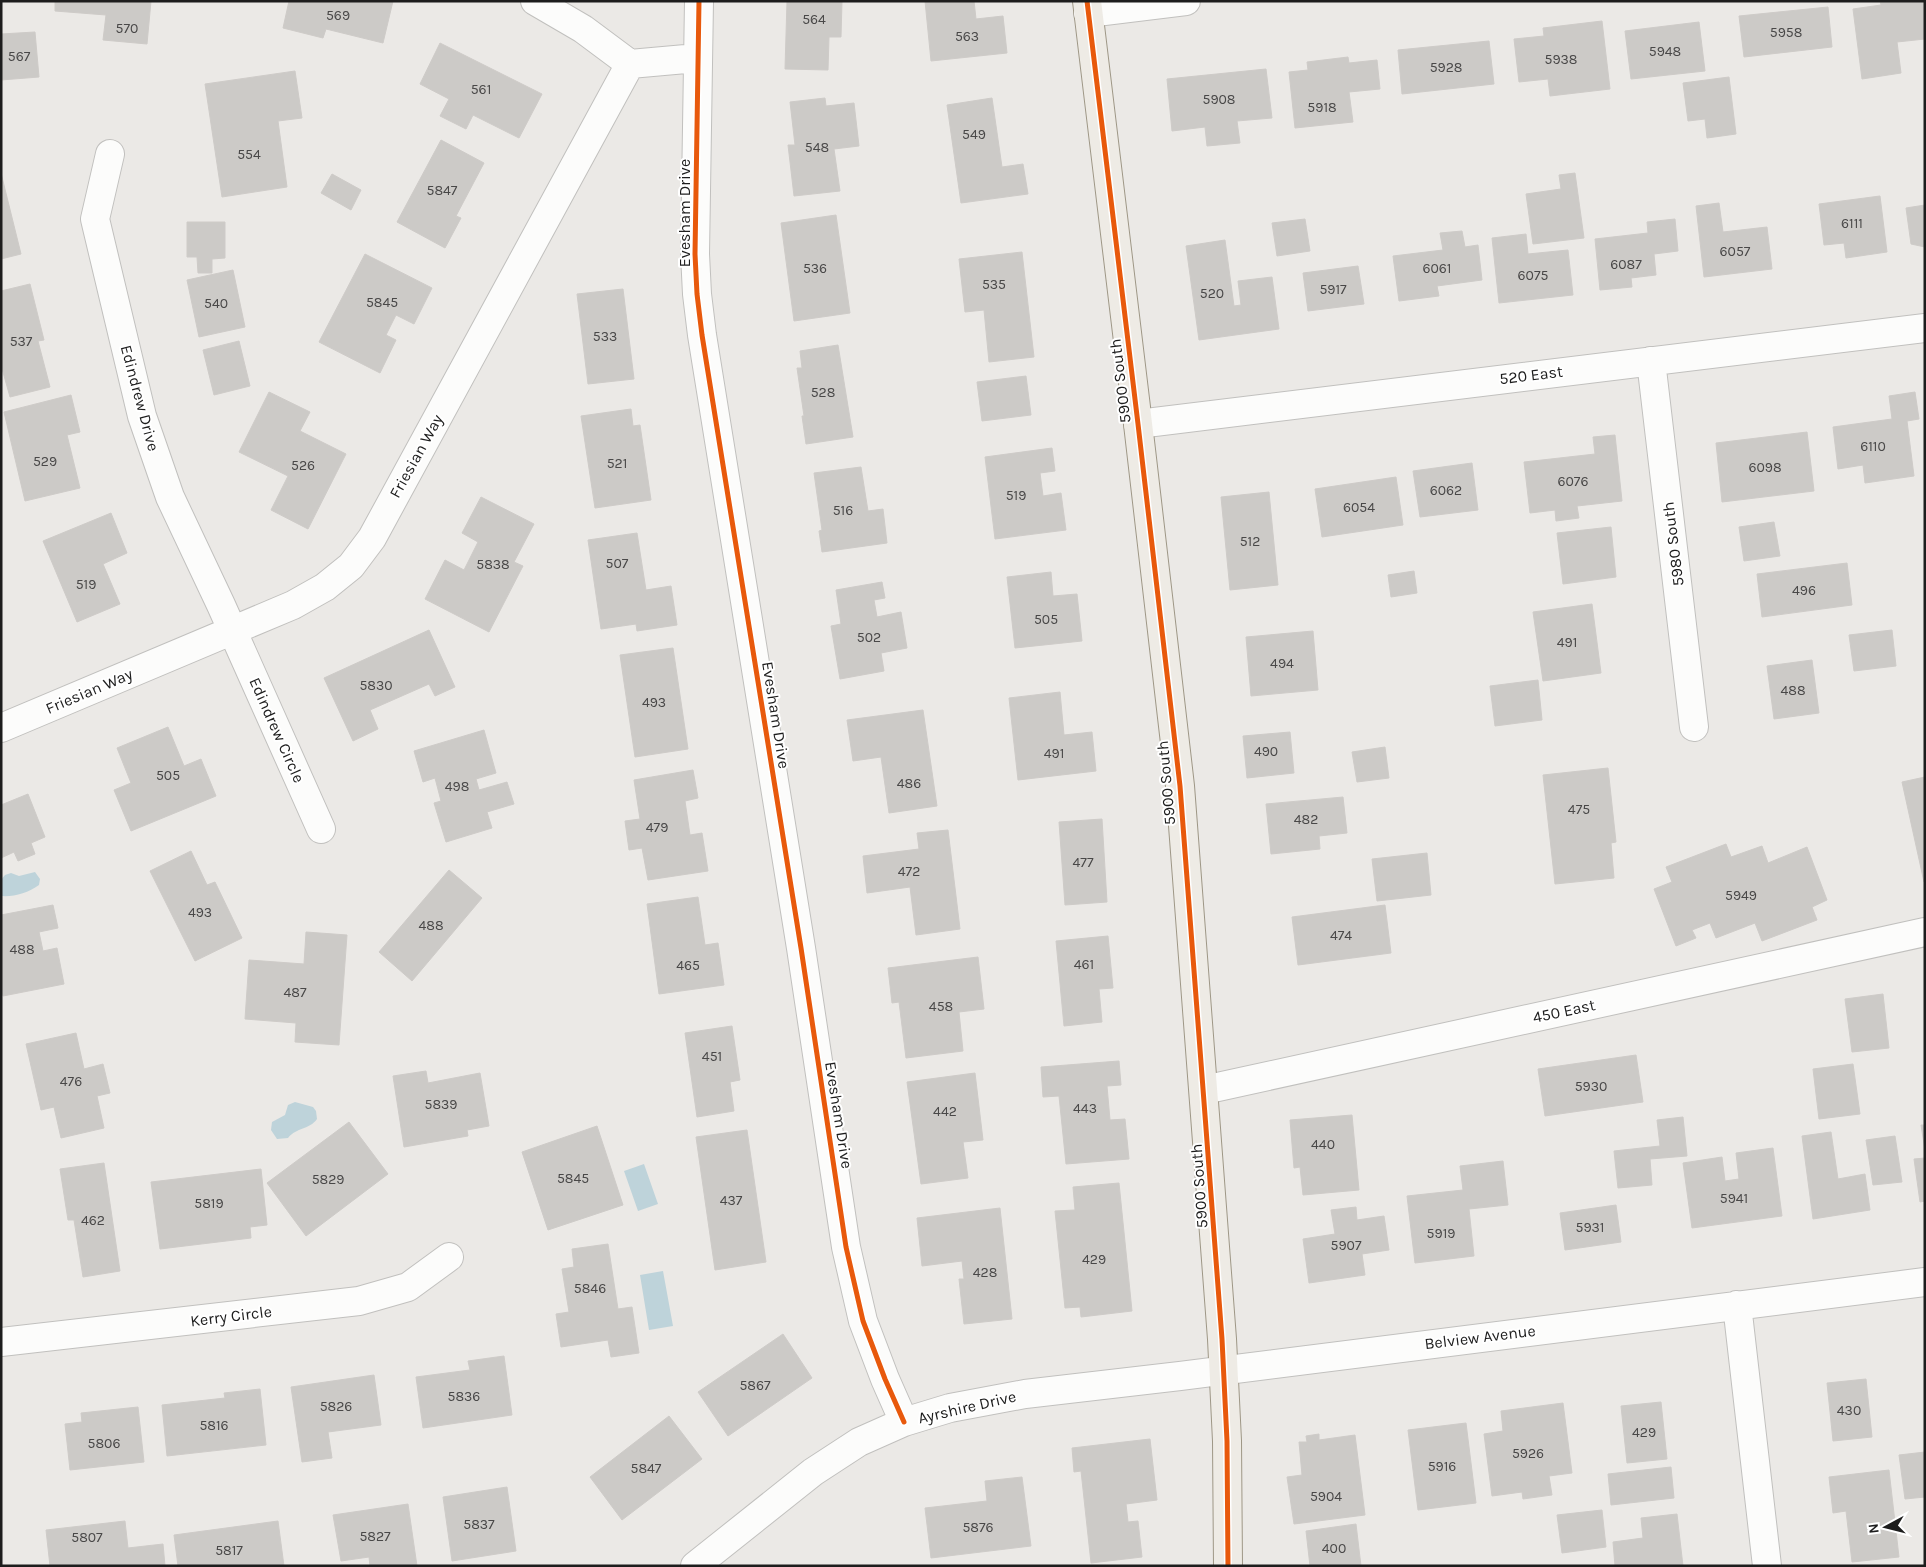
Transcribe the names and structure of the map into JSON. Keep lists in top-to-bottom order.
{
  "streets": {
    "main road": ["5900 South"],
    "street": [
      "Evesham Drive",
      "520 East",
      "Edindrew Drive",
      "Friesian Way",
      "5980 South",
      "Edindrew Circle",
      "450 East",
      "Kerry Circle",
      "Belview Avenue",
      "Ayrshire Drive"
    ]
  },
  "crossings": [
    ["Evesham Drive", "Ayrshire Drive"],
    ["520 East", "5900 South"],
    ["520 East", "5980 South"],
    ["5900 South", "450 East"],
    ["5900 South", "Belview Avenue"],
    ["5900 South", "Ayrshire Drive"],
    ["Edindrew Drive", "Friesian Way"],
    ["Edindrew Drive", "Edindrew Circle"],
    ["Friesian Way", "Edindrew Circle"],
    ["Belview Avenue", "Ayrshire Drive"]
  ],
  "house_numbers": [
    "569",
    "564",
    "570",
    "5958",
    "563",
    "5948",
    "567",
    "5938",
    "5928",
    "561",
    "5908",
    "5918",
    "549",
    "548",
    "554",
    "5847",
    "6111",
    "6057",
    "6087",
    "536",
    "6061",
    "6075",
    "535",
    "5917",
    "520",
    "5845",
    "540",
    "533",
    "537",
    "528",
    "6110",
    "529",
    "521",
    "526",
    "6098",
    "6076",
    "6062",
    "519",
    "6054",
    "516",
    "512",
    "507",
    "5838",
    "519",
    "496",
    "505",
    "502",
    "491",
    "494",
    "5830",
    "488",
    "493",
    "490",
    "491",
    "505",
    "486",
    "498",
    "475",
    "482",
    "479",
    "477",
    "472",
    "5949",
    "493",
    "488",
    "474",
    "488",
    "461",
    "465",
    "487",
    "458",
    "451",
    "476",
    "5930",
    "5839",
    "443",
    "442",
    "440",
    "5845",
    "5829",
    "5941",
    "437",
    "5819",
    "462",
    "5931",
    "5919",
    "5907",
    "429",
    "428",
    "5846",
    "5867",
    "5836",
    "5826",
    "430",
    "5816",
    "429",
    "5806",
    "5926",
    "5916",
    "5847",
    "5904",
    "5837",
    "5876",
    "5827",
    "5807",
    "400",
    "5817"
  ],
  "north": "left"
}
